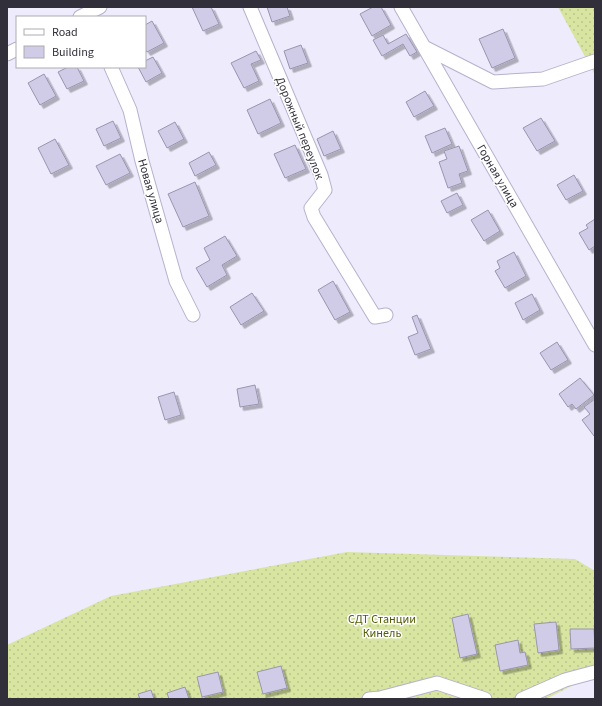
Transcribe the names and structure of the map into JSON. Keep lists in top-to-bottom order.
{
  "streets": {
    "street": ["Дорожный переулок", "Горная улица", "Новая улица"]
  },
  "parks": ["СДТ Станции Кинель"],
  "legend": ["Road", "Building"]
}
